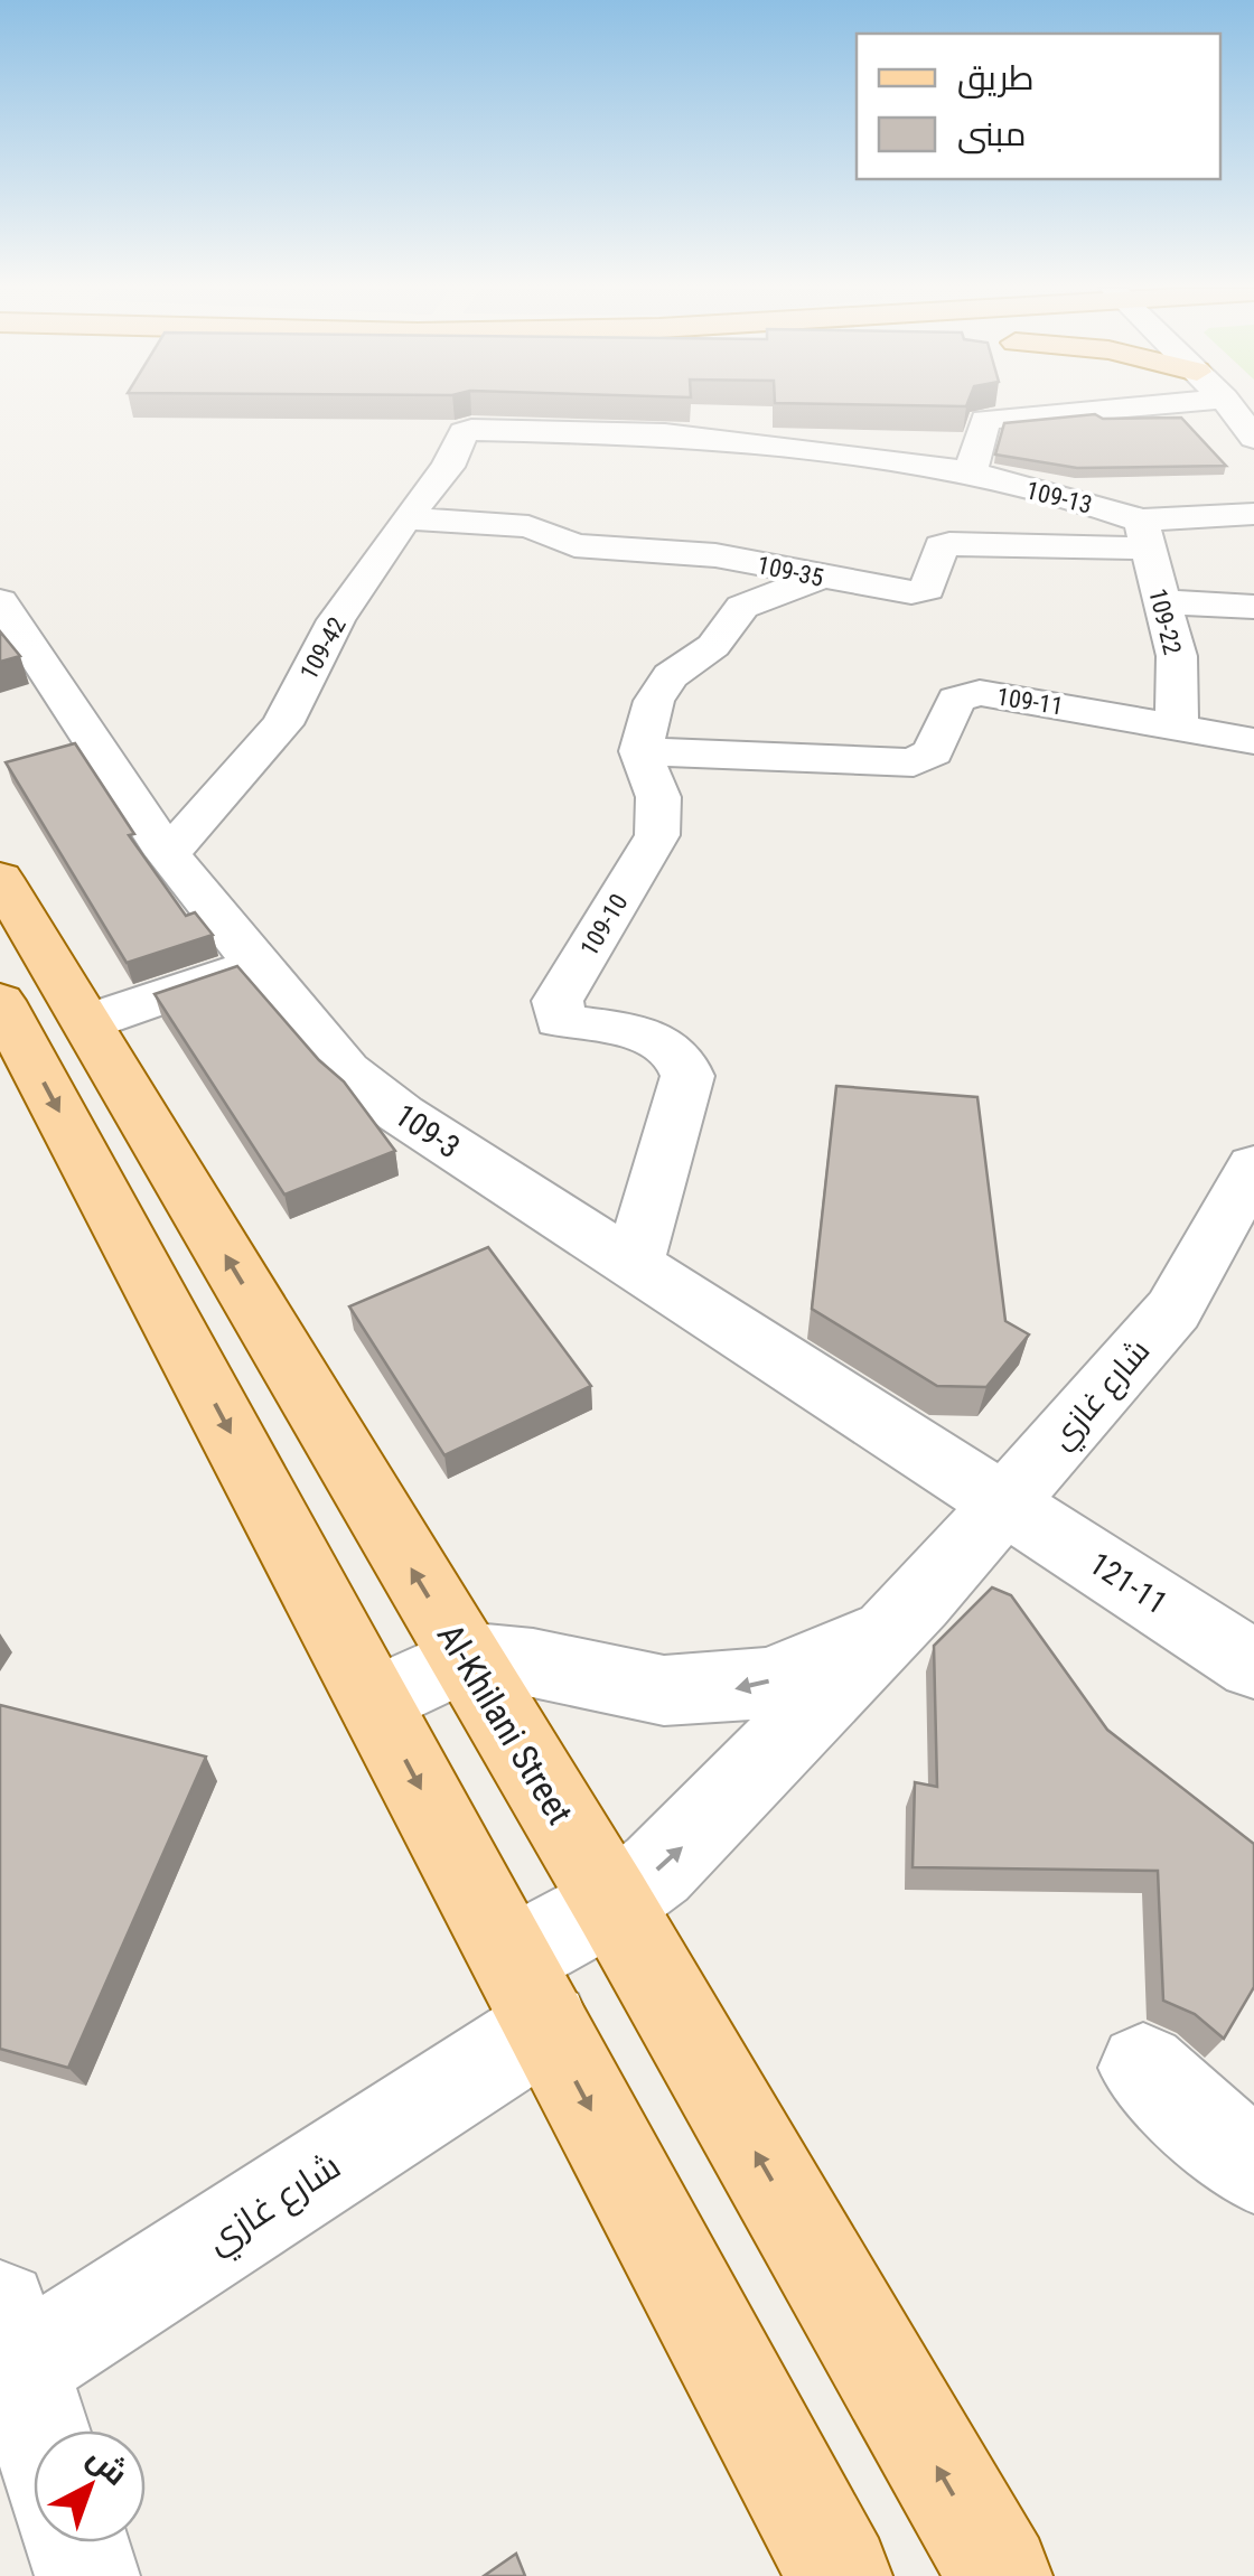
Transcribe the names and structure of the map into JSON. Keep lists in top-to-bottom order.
{
  "streets": {
    "main road": ["Al-Khilani Street"],
    "street": [
      "109-13",
      "109-35",
      "109-22",
      "109-42",
      "109-11",
      "109-10",
      "109-3",
      "شارع غازي",
      "121-11"
    ]
  },
  "crossings": [
    ["109-13", "109-35"],
    ["109-13", "109-22"],
    ["109-13", "109-42"],
    ["109-35", "109-22"],
    ["109-35", "109-42"],
    ["109-22", "109-11"],
    ["109-42", "109-3"],
    ["109-11", "109-10"],
    ["109-10", "109-3"],
    ["109-3", "شارع غازي"],
    ["109-3", "121-11"],
    ["شارع غازي", "121-11"],
    ["شارع غازي", "Al-Khilani Street"]
  ],
  "legend": ["طريق", "مبنى"],
  "north": "top right"
}
